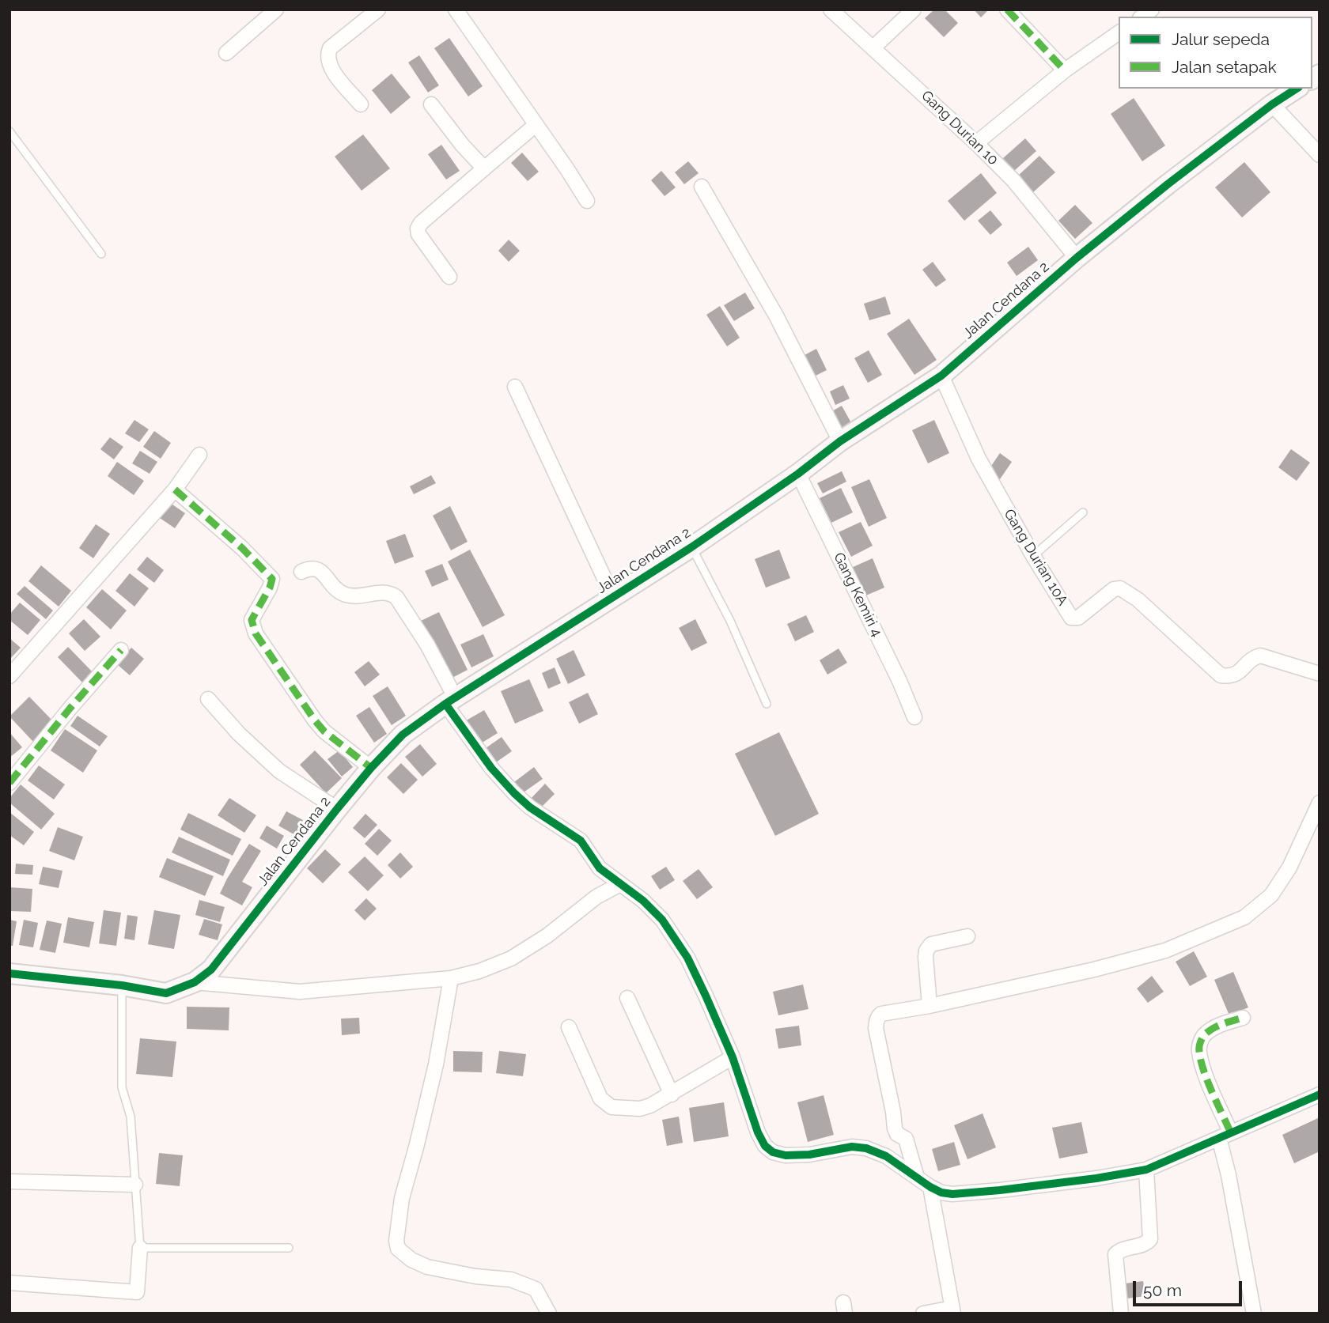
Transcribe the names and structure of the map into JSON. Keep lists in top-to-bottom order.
{
  "streets": {
    "street": [
      "Gang Durian 10",
      "Jalan Cendana 2",
      "Gang Durian 10A",
      "Gang Kemiri 4"
    ]
  },
  "crossings": [
    ["Gang Durian 10", "Jalan Cendana 2"],
    ["Jalan Cendana 2", "Gang Durian 10A"],
    ["Jalan Cendana 2", "Gang Kemiri 4"]
  ],
  "legend": ["Jalur sepeda", "Jalan setapak"],
  "scale_bar": "50 m"
}
